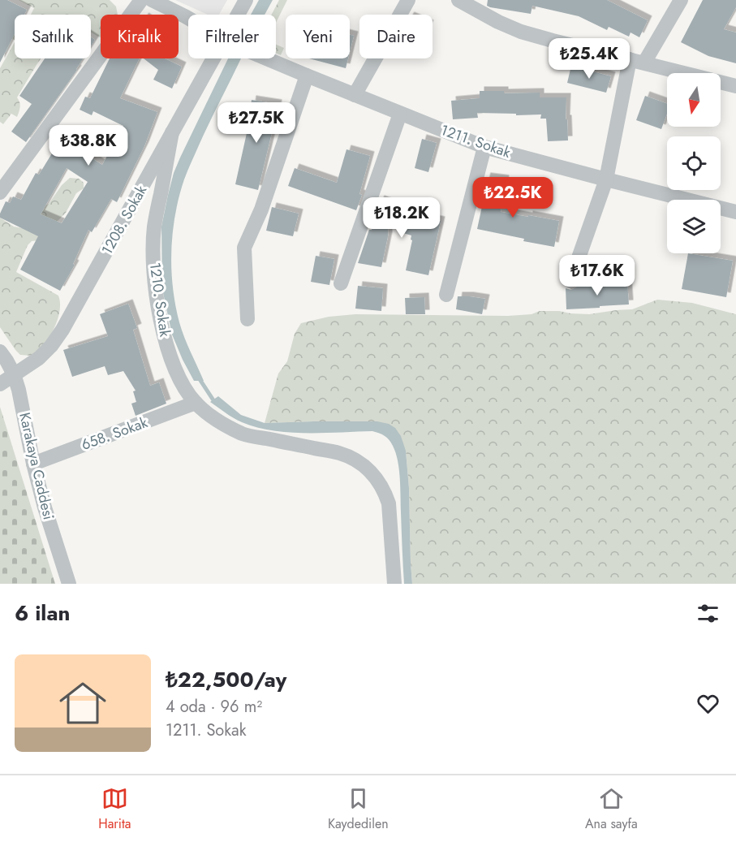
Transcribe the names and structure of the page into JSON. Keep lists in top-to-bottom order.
{
  "streets": {
    "street": [
      "1211. Sokak",
      "1208. Sokak",
      "1210. Sokak",
      "658. Sokak",
      "Karakaya Caddesi"
    ]
  },
  "crossings": [
    ["1208. Sokak", "1210. Sokak"],
    ["1208. Sokak", "Karakaya Caddesi"],
    ["1210. Sokak", "658. Sokak"],
    ["658. Sokak", "Karakaya Caddesi"]
  ],
  "north": "bottom",
  "page": {
    "chip": [
      "Satılık",
      "Kiralık",
      "Filtreler",
      "Yeni",
      "Daire"
    ],
    "price": [
      "₺25.4K",
      "₺27.5K",
      "₺38.8K",
      "₺22.5K",
      "₺18.2K",
      "₺17.6K"
    ],
    "heading": "6 ilan",
    "list": [
      {
        "name": "₺22,500/ay",
        "note": "4 oda · 96 m² · 1211. Sokak"
      }
    ],
    "tabs": ["Harita", "Kaydedilen", "Ana sayfa"]
  }
}
